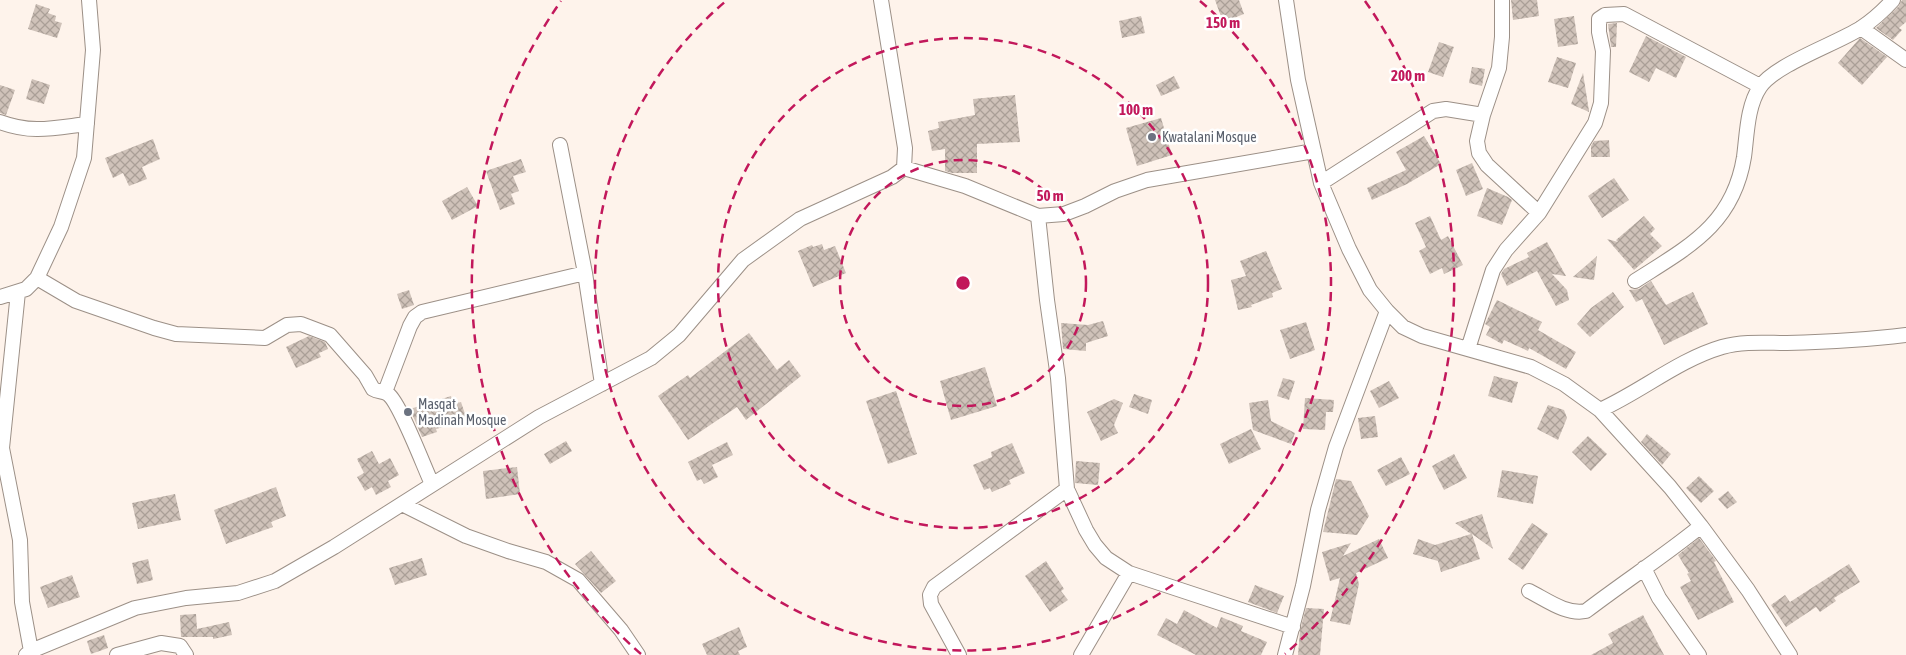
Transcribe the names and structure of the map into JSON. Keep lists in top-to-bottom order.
{
  "places": ["Kwatalani Mosque", "Masqat Madinah Mosque"],
  "rings": [
    "150 m",
    "200 m",
    "100 m",
    "50 m"
  ]
}
